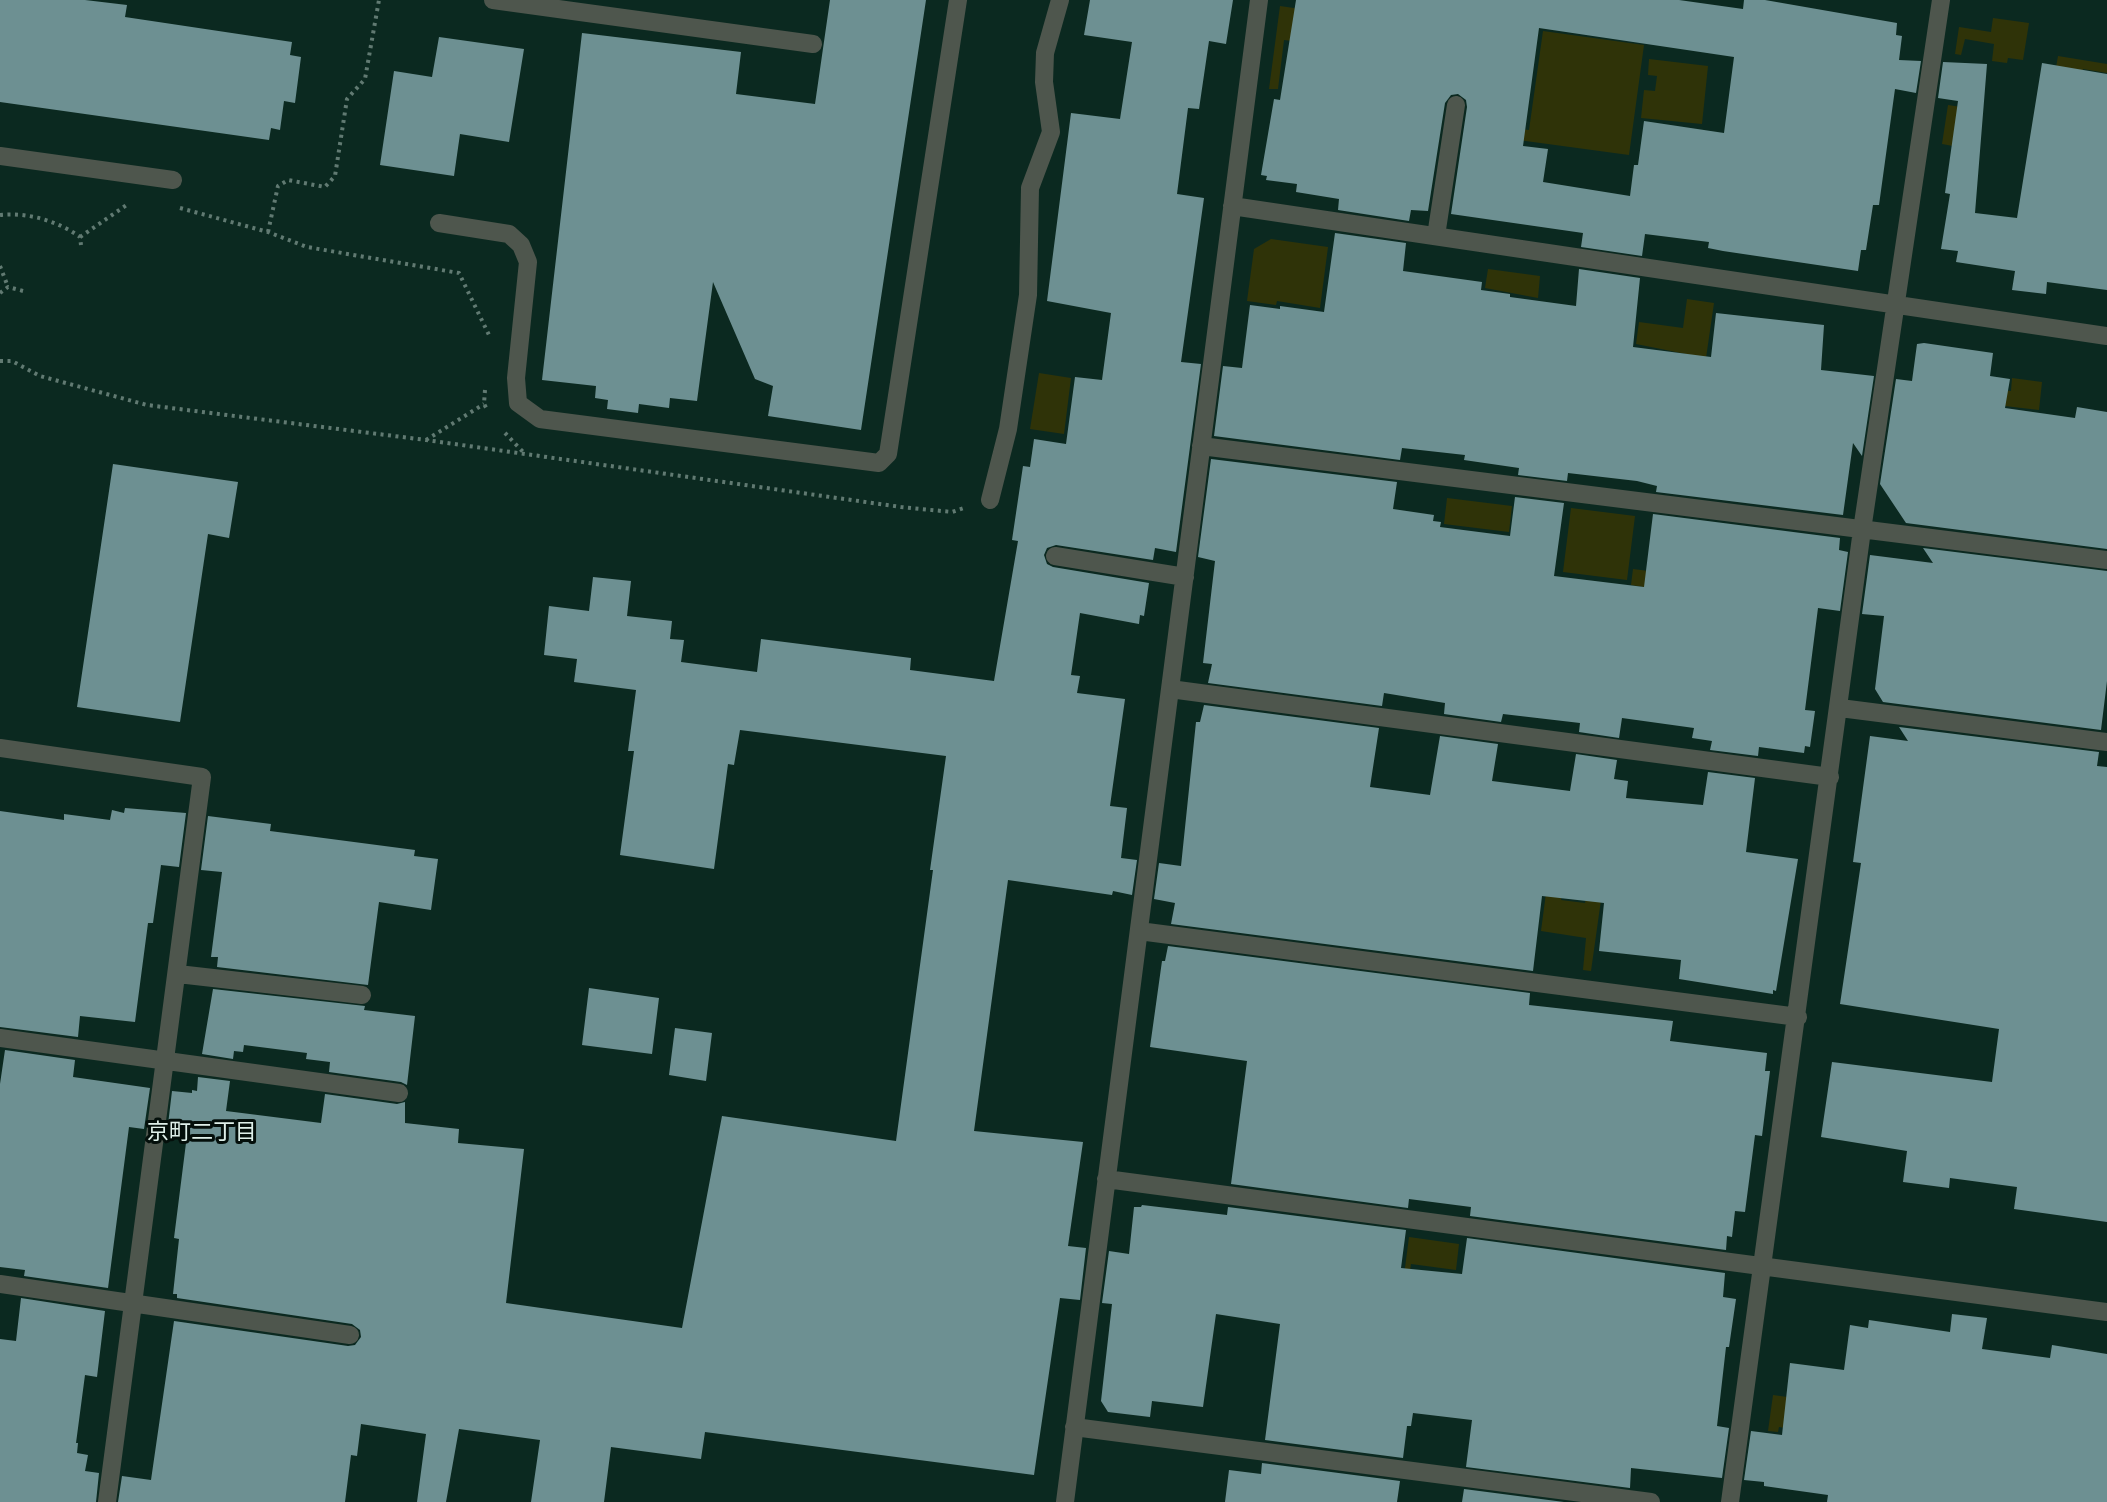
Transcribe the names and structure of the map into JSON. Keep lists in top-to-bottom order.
{
  "districts": ["京町二丁目"]
}
